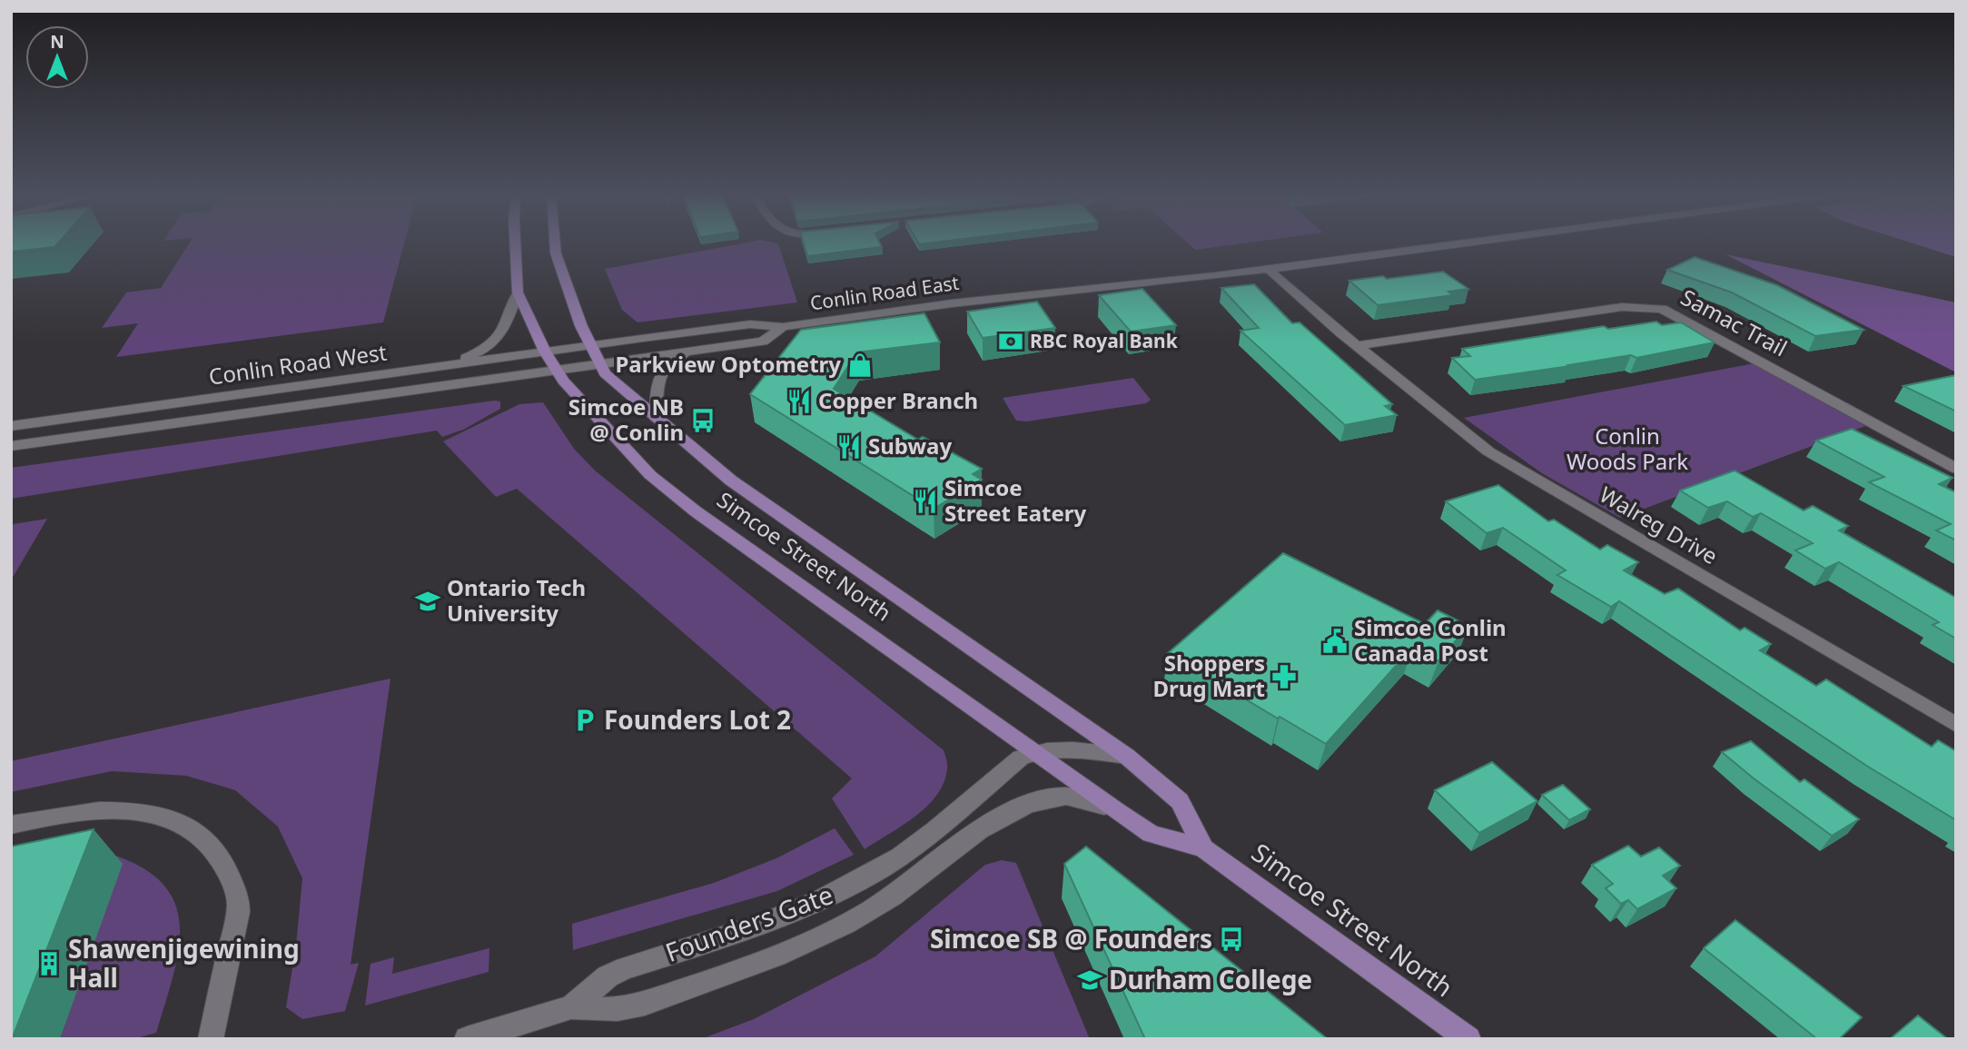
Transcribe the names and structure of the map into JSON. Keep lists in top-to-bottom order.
{
  "streets": {
    "main road": ["Simcoe Street North"],
    "street": [
      "Conlin Road East",
      "Samac Trail",
      "Conlin Road West",
      "Walreg Drive",
      "Founders Gate"
    ]
  },
  "crossings": [
    ["Conlin Road East", "Conlin Road West"],
    ["Conlin Road East", "Walreg Drive"],
    ["Conlin Road East", "Simcoe Street North"],
    ["Samac Trail", "Walreg Drive"],
    ["Conlin Road West", "Simcoe Street North"],
    ["Simcoe Street North", "Founders Gate"]
  ],
  "parks": ["Conlin Woods Park"],
  "places": {
    "bank": ["RBC Royal Bank"],
    "shop": ["Parkview Optometry"],
    "restaurant": ["Copper Branch", "Subway", "Simcoe Street Eatery"],
    "bus stop": ["Simcoe NB @ Conlin", "Simcoe SB @ Founders"],
    "school or university": ["Ontario Tech University", "Durham College"],
    "public building": ["Simcoe Conlin Canada Post"],
    "pharmacy": ["Shoppers Drug Mart"],
    "parking": ["Founders Lot 2"],
    "building": ["Shawenjigewining Hall"]
  },
  "north": "top"
}
